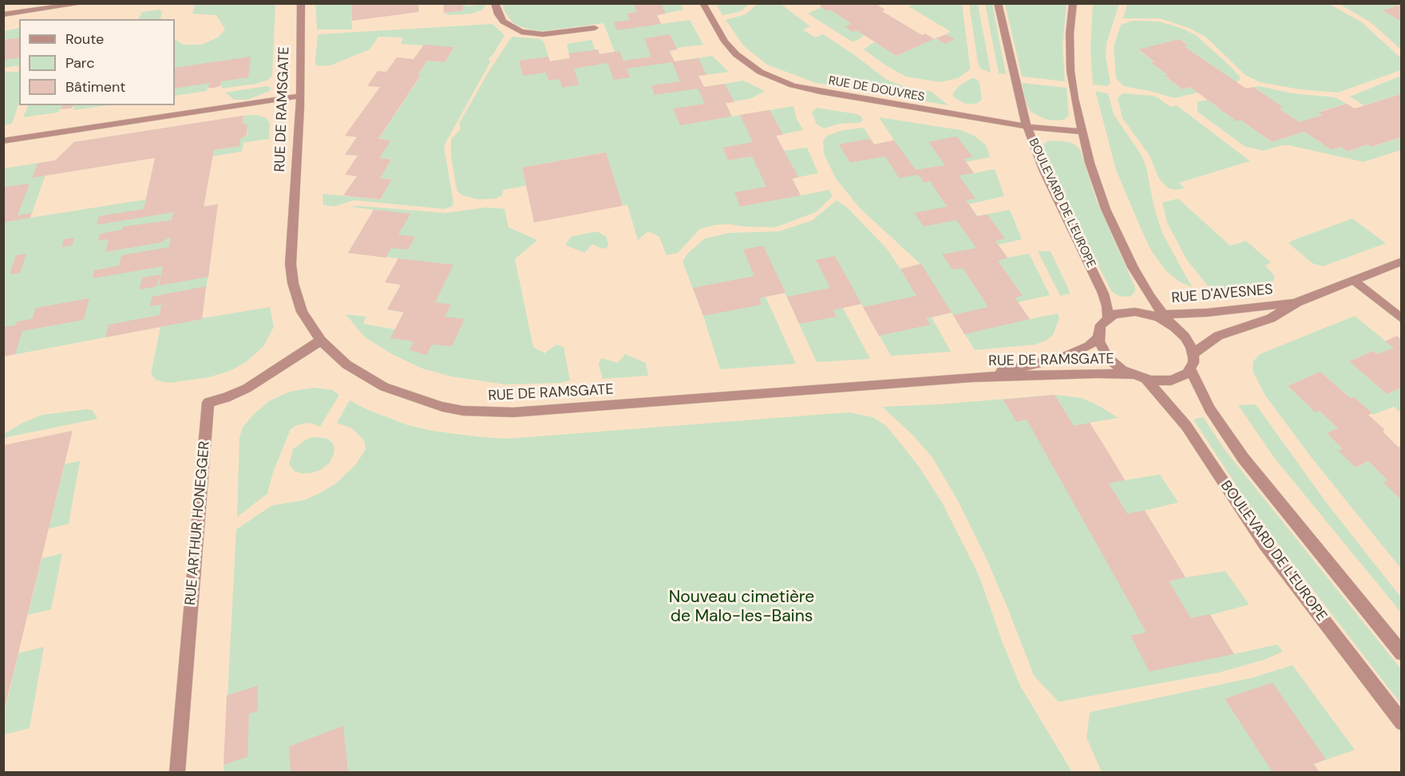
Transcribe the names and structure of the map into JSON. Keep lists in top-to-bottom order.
{
  "streets": {
    "street": [
      "RUE DE DOUVRES",
      "RUE DE RAMSGATE",
      "BOULEVARD DE L'EUROPE",
      "RUE D'AVESNES",
      "RUE ARTHUR HONEGGER"
    ]
  },
  "crossings": [
    ["RUE DE DOUVRES", "BOULEVARD DE L'EUROPE"],
    ["RUE DE RAMSGATE", "BOULEVARD DE L'EUROPE"],
    ["RUE DE RAMSGATE", "RUE D'AVESNES"],
    ["RUE DE RAMSGATE", "RUE ARTHUR HONEGGER"],
    ["BOULEVARD DE L'EUROPE", "RUE D'AVESNES"]
  ],
  "parks": ["Nouveau cimetière de Malo-les-Bains"],
  "legend": ["Route", "Parc", "Bâtiment"]
}
